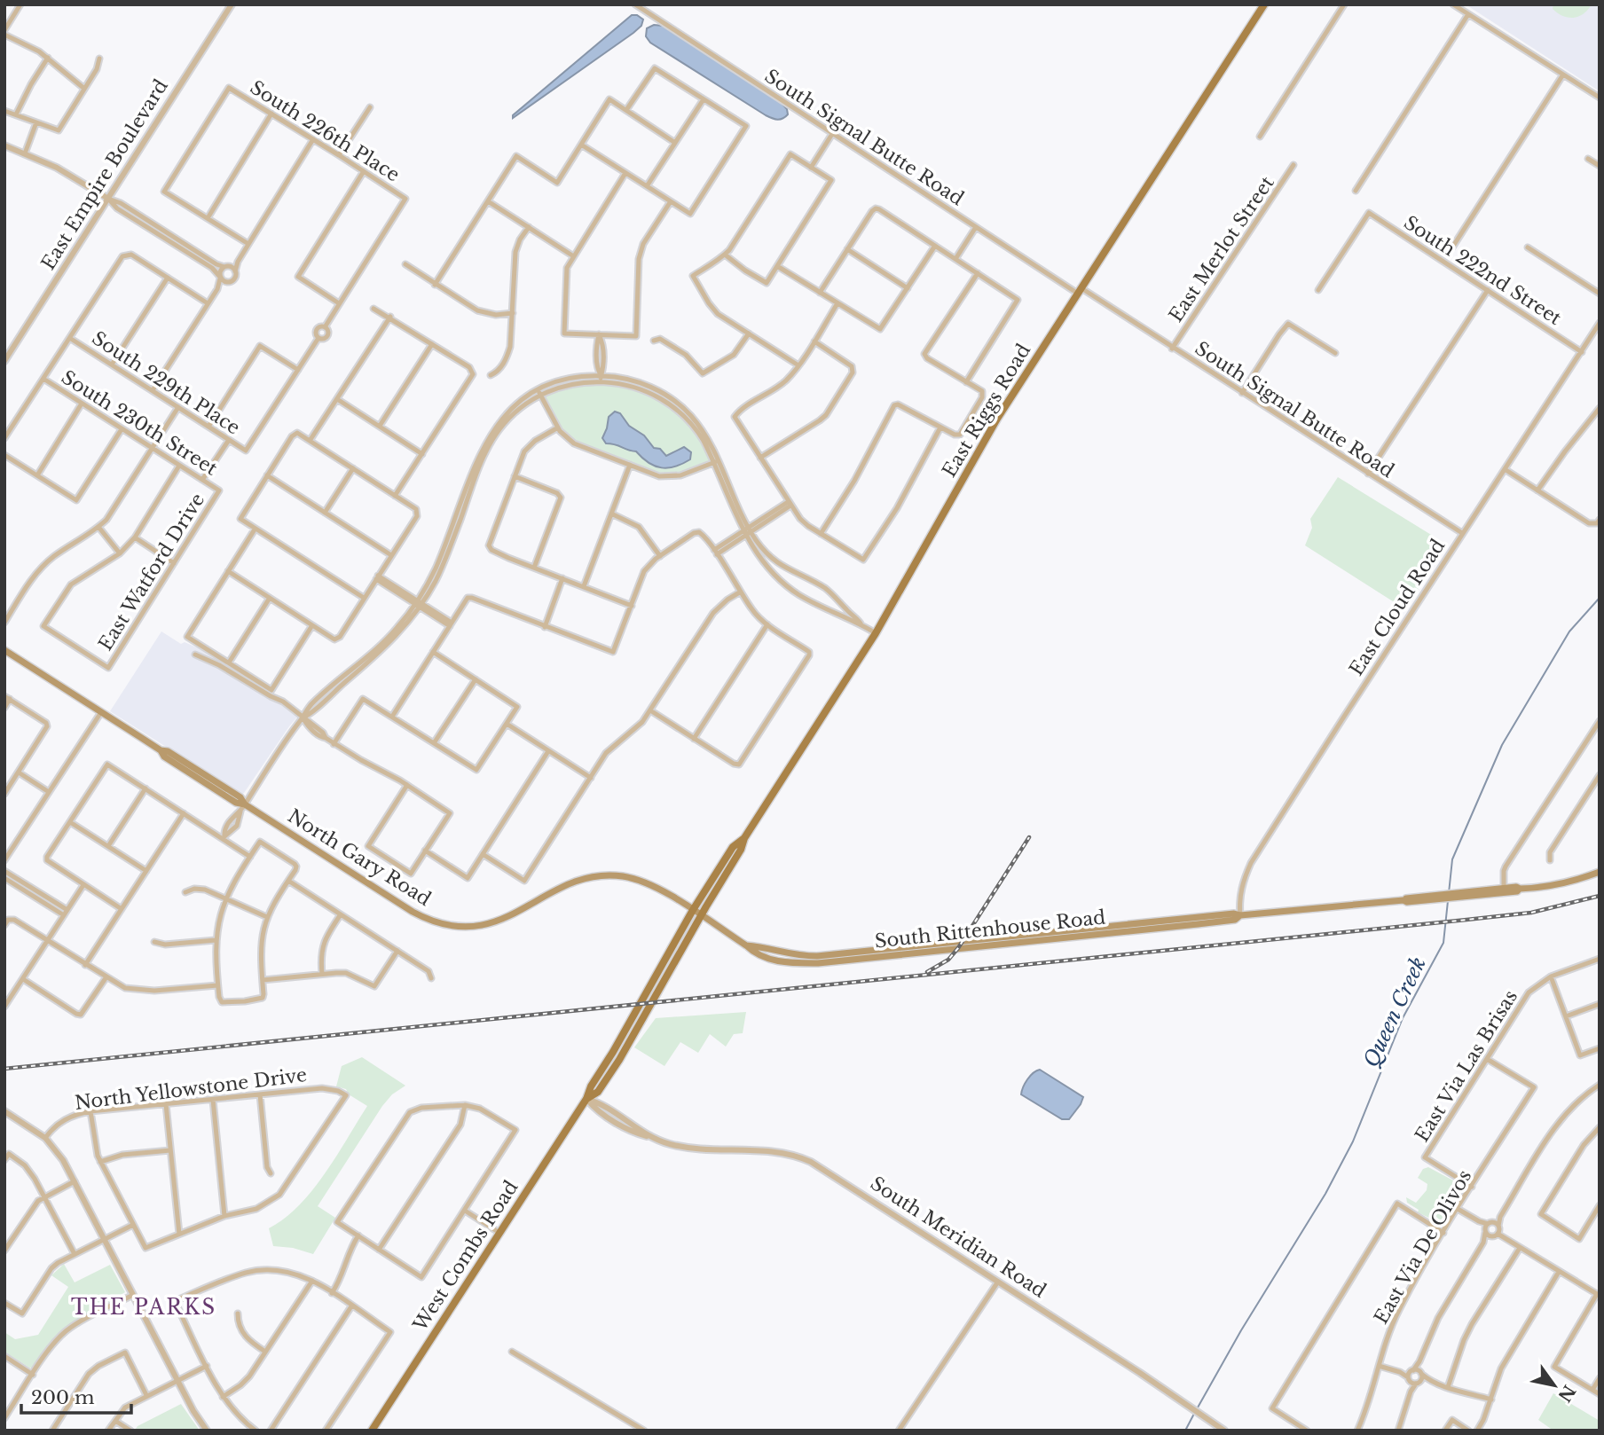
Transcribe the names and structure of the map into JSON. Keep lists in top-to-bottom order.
{
  "streets": {
    "main road": [
      "East Riggs Road",
      "North Gary Road",
      "South Rittenhouse Road",
      "West Combs Road"
    ],
    "street": [
      "South 226th Place",
      "South Signal Butte Road",
      "East Empire Boulevard",
      "East Merlot Street",
      "South 222nd Street",
      "South 229th Place",
      "South 230th Street",
      "East Watford Drive",
      "East Cloud Road",
      "East Via Las Brisas",
      "North Yellowstone Drive",
      "South Meridian Road",
      "East Via De Olivos"
    ]
  },
  "crossings": [
    ["South Signal Butte Road", "East Merlot Street"],
    ["South Signal Butte Road", "East Riggs Road"],
    ["South Signal Butte Road", "East Cloud Road"],
    ["South 222nd Street", "East Cloud Road"],
    ["South 229th Place", "East Watford Drive"],
    ["East Riggs Road", "North Gary Road"],
    ["East Riggs Road", "South Rittenhouse Road"],
    ["East Riggs Road", "West Combs Road"],
    ["South 230th Street", "East Watford Drive"],
    ["East Cloud Road", "South Rittenhouse Road"],
    ["North Gary Road", "South Rittenhouse Road"],
    ["North Gary Road", "West Combs Road"],
    ["South Rittenhouse Road", "West Combs Road"],
    ["East Via Las Brisas", "East Via De Olivos"],
    ["South Meridian Road", "West Combs Road"]
  ],
  "districts": ["THE PARKS"],
  "water": ["Queen Creek"],
  "scale_bar": "200 m",
  "north": "bottom right"
}
